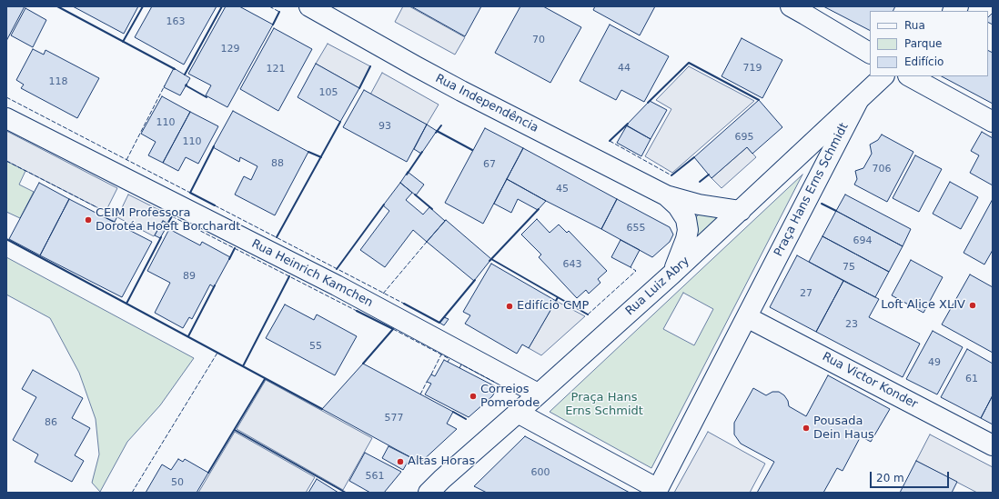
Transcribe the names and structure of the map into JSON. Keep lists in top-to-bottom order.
{
  "streets": {
    "street": [
      "Rua Independência",
      "Praça Hans Erns Schmidt",
      "Rua Heinrich Kamchen",
      "Rua Luiz Abry",
      "Rua Victor Konder"
    ]
  },
  "crossings": [
    ["Rua Independência", "Rua Luiz Abry"],
    ["Praça Hans Erns Schmidt", "Rua Luiz Abry"],
    ["Praça Hans Erns Schmidt", "Rua Victor Konder"],
    ["Rua Heinrich Kamchen", "Rua Luiz Abry"]
  ],
  "parks": ["Praça Hans Erns Schmidt"],
  "places": [
    "CEIM Professora Dorotéa Hoeft Borchardt",
    "Loft Alice XLIV",
    "Edifício CMP",
    "Correios Pomerode",
    "Pousada Dein Haus",
    "Altas Horas"
  ],
  "house_numbers": [
    "163",
    "70",
    "129",
    "44",
    "719",
    "121",
    "118",
    "105",
    "110",
    "93",
    "695",
    "110",
    "88",
    "67",
    "706",
    "45",
    "655",
    "694",
    "643",
    "75",
    "89",
    "27",
    "23",
    "55",
    "49",
    "61",
    "577",
    "86",
    "600",
    "561",
    "50"
  ],
  "legend": ["Rua", "Parque", "Edifício"],
  "scale_bar": "20 m"
}
